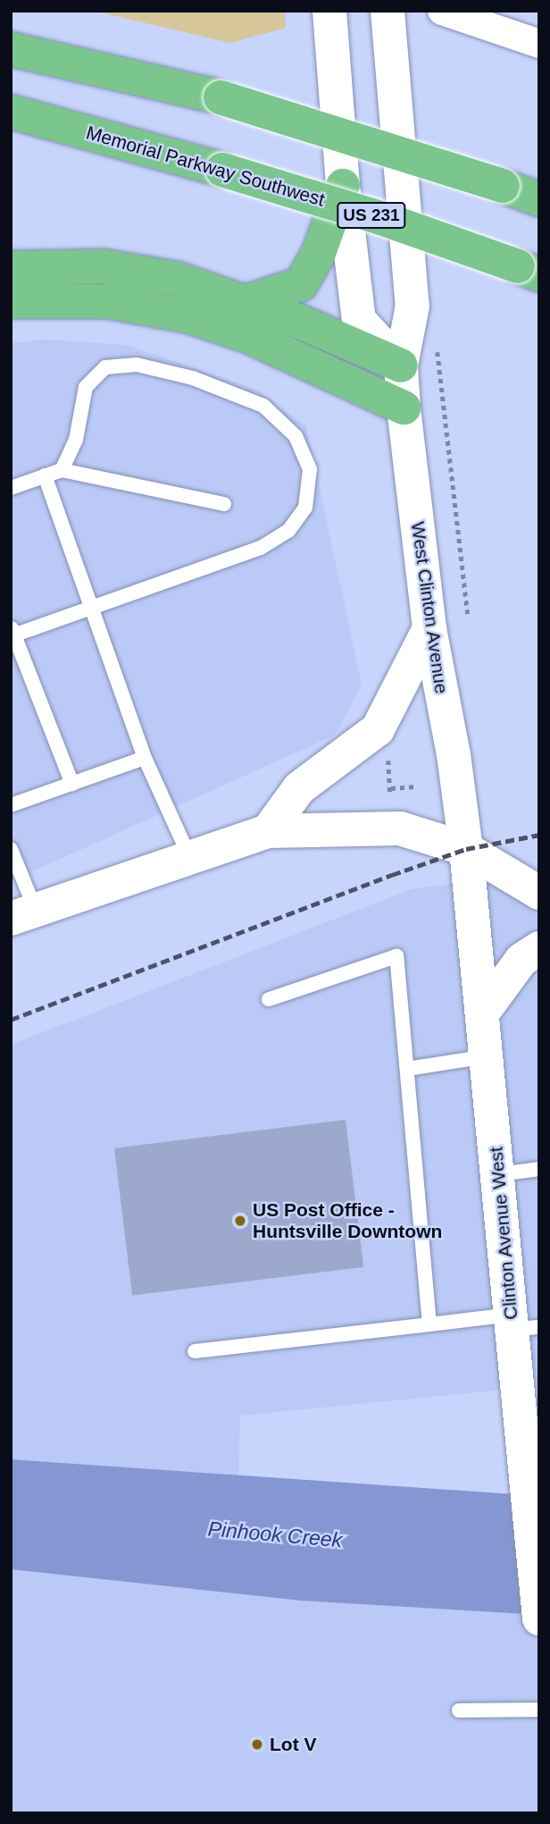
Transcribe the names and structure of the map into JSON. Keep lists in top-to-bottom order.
{
  "streets": {
    "highway": ["Memorial Parkway Southwest", "US 231"],
    "street": ["West Clinton Avenue", "Clinton Avenue West"]
  },
  "crossings": [
    ["West Clinton Avenue", "Clinton Avenue West"]
  ],
  "water": ["Pinhook Creek"],
  "places": ["US Post Office - Huntsville Downtown", "Lot V"]
}
